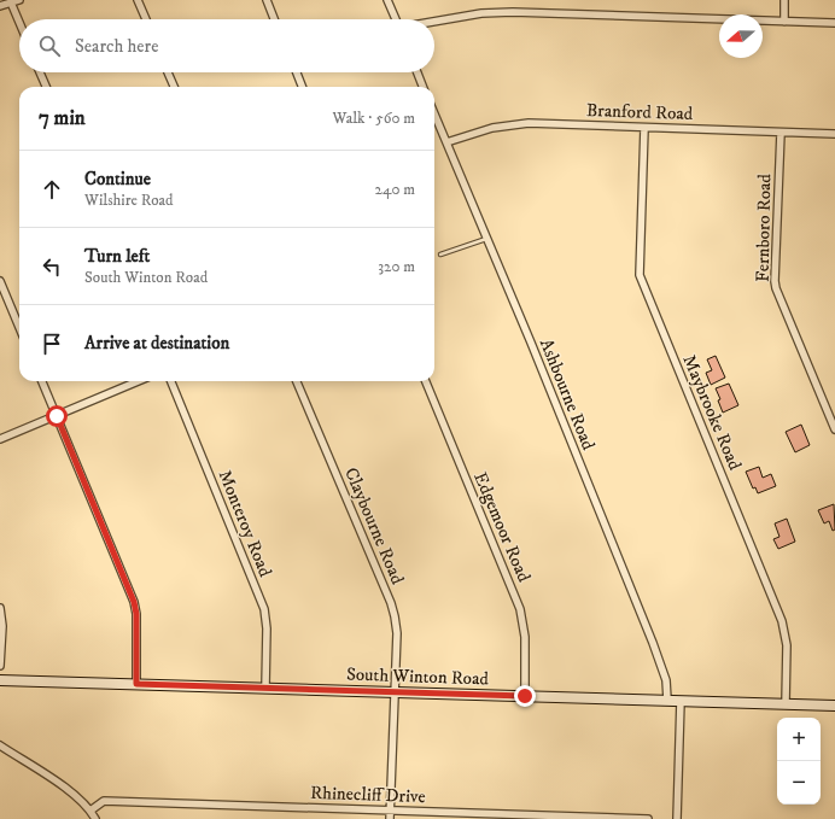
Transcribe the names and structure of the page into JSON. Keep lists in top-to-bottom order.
{
  "streets": {
    "main road": ["South Winton Road"],
    "street": [
      "Branford Road",
      "Fernboro Road",
      "Ashbourne Road",
      "Maybrooke Road",
      "Monteroy Road",
      "Claybourne Road",
      "Edgemoor Road",
      "Rhinecliff Drive"
    ]
  },
  "crossings": [
    ["Branford Road", "Fernboro Road"],
    ["Branford Road", "Ashbourne Road"],
    ["Branford Road", "Maybrooke Road"],
    ["Ashbourne Road", "South Winton Road"],
    ["Maybrooke Road", "South Winton Road"],
    ["Monteroy Road", "South Winton Road"],
    ["Claybourne Road", "South Winton Road"],
    ["Claybourne Road", "Rhinecliff Drive"],
    ["Edgemoor Road", "South Winton Road"]
  ],
  "north": "left",
  "page": {
    "search": "Search here",
    "heading": ["7 min", "Walk · 560 m"],
    "list": [
      ["Continue", "Wilshire Road", "240 m"],
      ["Turn left", "South Winton Road", "320 m"],
      "Arrive at destination"
    ],
    "map_buttons": ["+", "−"]
  }
}
